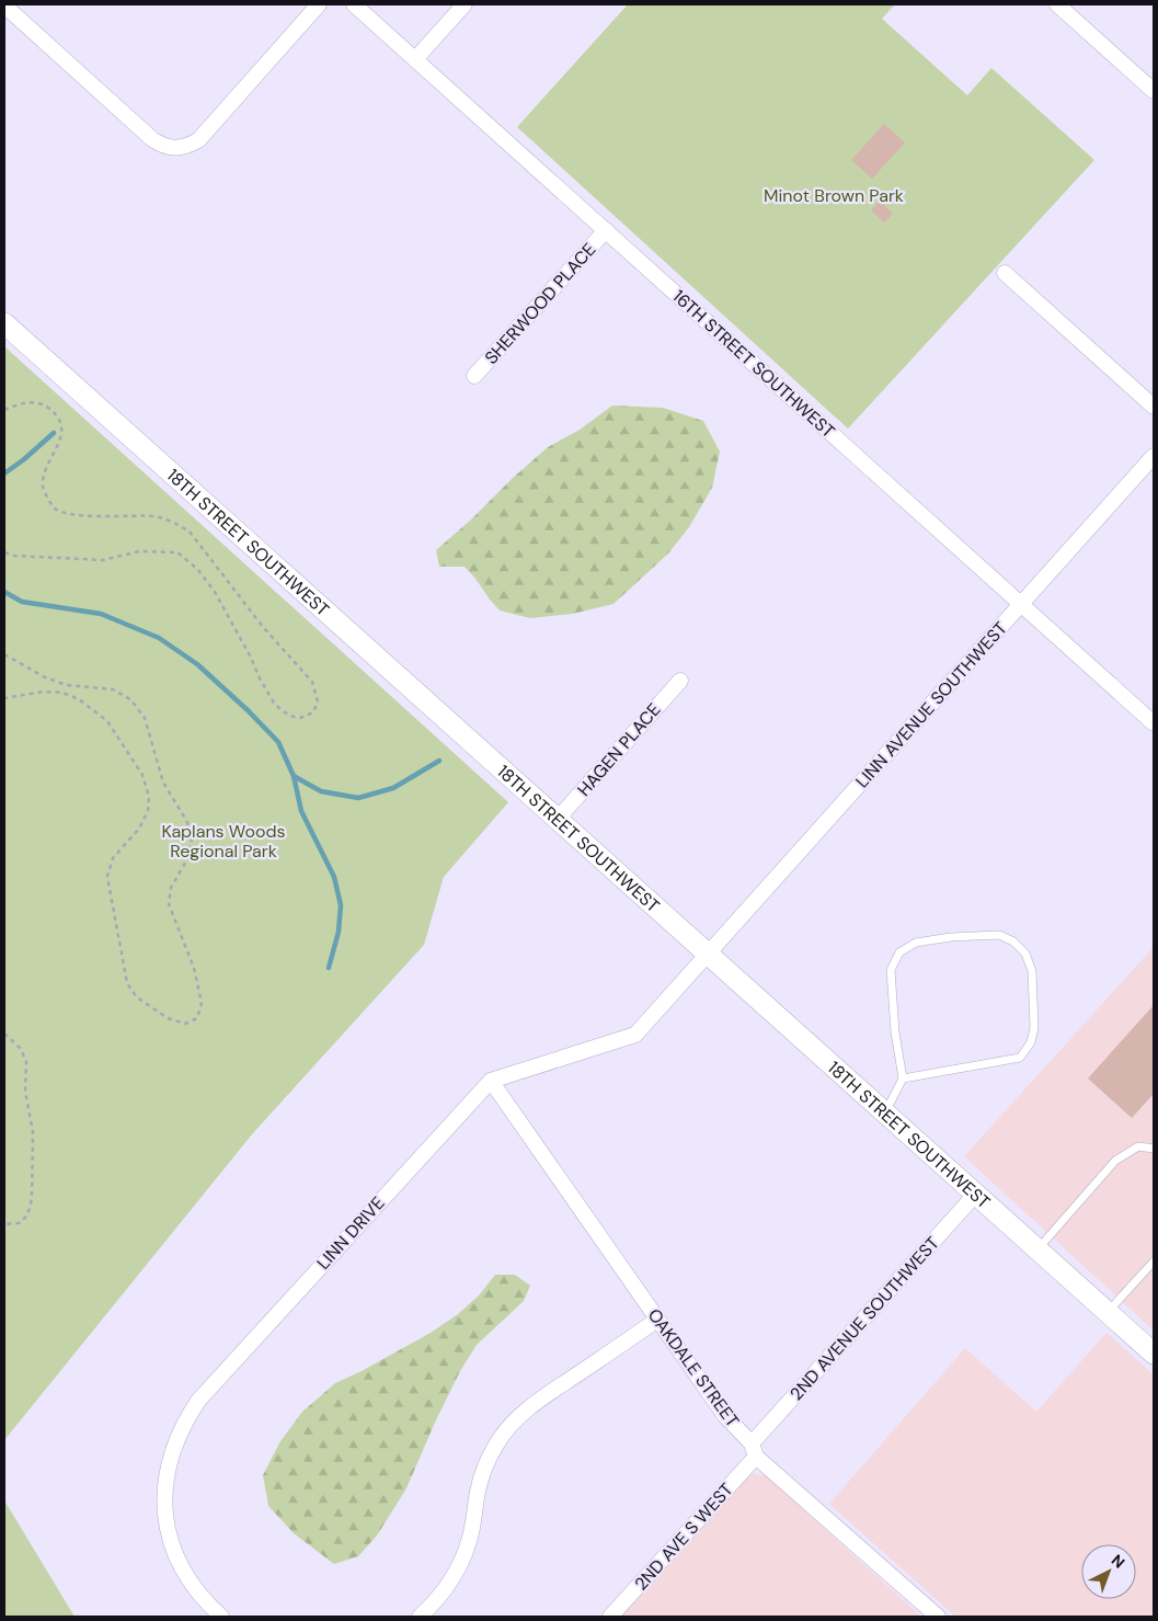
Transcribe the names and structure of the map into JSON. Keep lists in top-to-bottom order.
{
  "streets": {
    "street": [
      "SHERWOOD PLACE",
      "16TH STREET SOUTHWEST",
      "18TH STREET SOUTHWEST",
      "LINN AVENUE SOUTHWEST",
      "HAGEN PLACE",
      "LINN DRIVE",
      "2ND AVENUE SOUTHWEST",
      "OAKDALE STREET",
      "2ND AVE S WEST"
    ]
  },
  "crossings": [
    ["SHERWOOD PLACE", "16TH STREET SOUTHWEST"],
    ["16TH STREET SOUTHWEST", "LINN AVENUE SOUTHWEST"],
    ["18TH STREET SOUTHWEST", "LINN AVENUE SOUTHWEST"],
    ["18TH STREET SOUTHWEST", "HAGEN PLACE"],
    ["18TH STREET SOUTHWEST", "LINN DRIVE"],
    ["18TH STREET SOUTHWEST", "2ND AVENUE SOUTHWEST"],
    ["LINN AVENUE SOUTHWEST", "LINN DRIVE"],
    ["LINN DRIVE", "OAKDALE STREET"],
    ["2ND AVENUE SOUTHWEST", "OAKDALE STREET"],
    ["2ND AVENUE SOUTHWEST", "2ND AVE S WEST"],
    ["OAKDALE STREET", "2ND AVE S WEST"]
  ],
  "parks": ["Minot Brown Park", "Kaplans Woods Regional Park"],
  "north": "top right"
}
